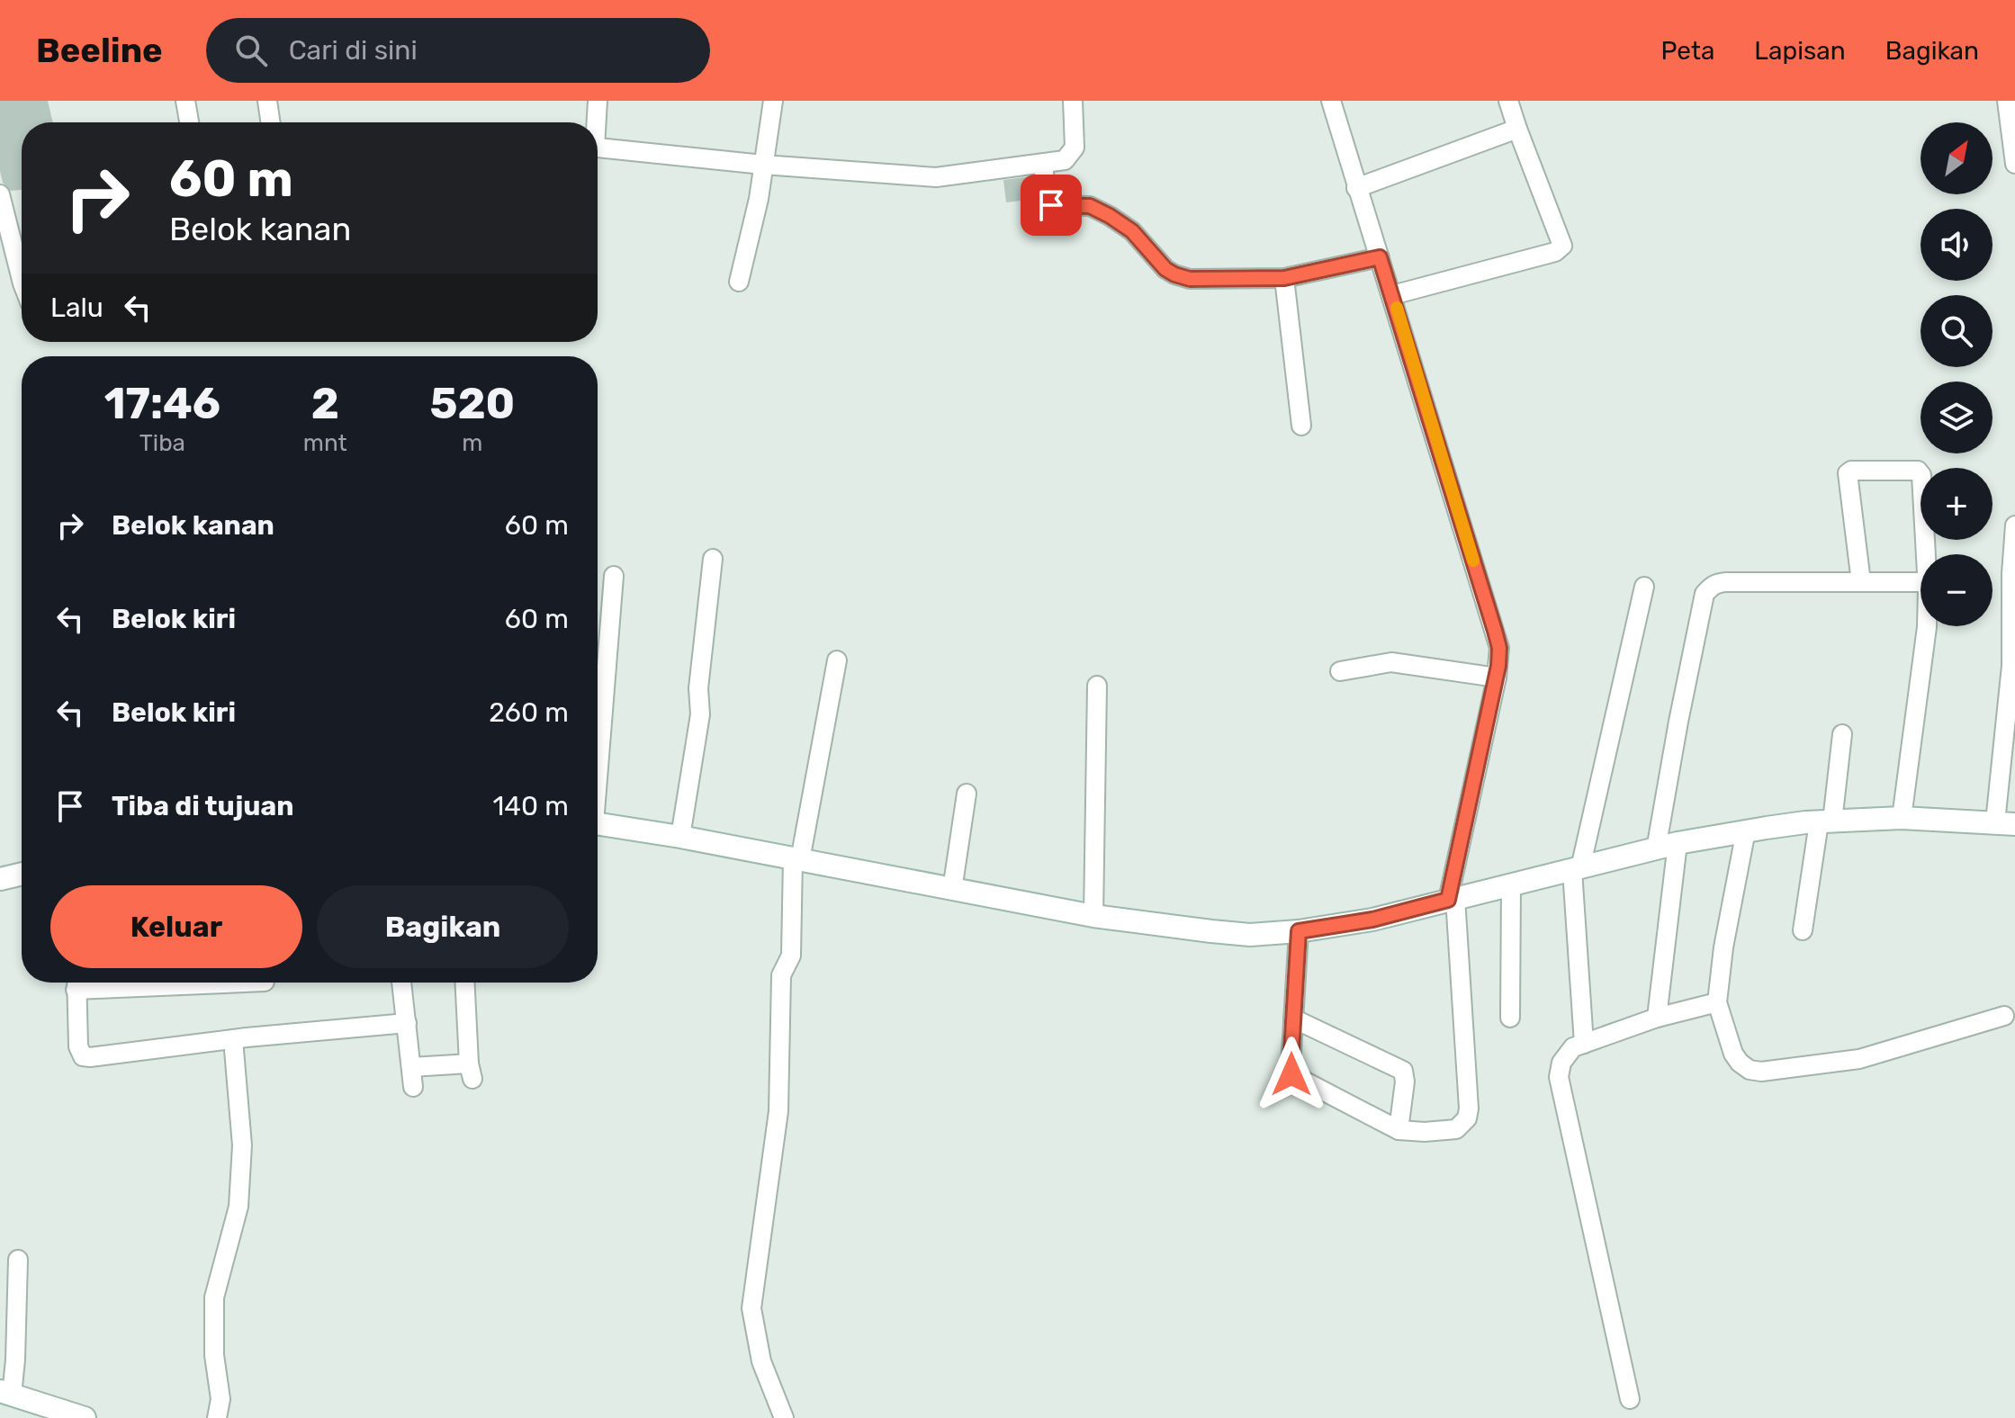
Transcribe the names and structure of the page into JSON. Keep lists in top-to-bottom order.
{
  "north": "top right",
  "page": {
    "header": "Beeline",
    "search": "Cari di sini",
    "nav": ["Peta", "Lapisan", "Bagikan"],
    "map_buttons": ["+", "−"],
    "turn": ["60 m", "Belok kanan"],
    "then": "Lalu",
    "eta": [
      "17:46",
      "Tiba",
      "2",
      "mnt",
      "520",
      "m"
    ],
    "list": [
      {
        "name": "Belok kanan",
        "value": "60 m"
      },
      {
        "name": "Belok kiri",
        "value": "60 m"
      },
      {
        "name": "Belok kiri",
        "value": "260 m"
      },
      {
        "name": "Tiba di tujuan",
        "value": "140 m"
      }
    ],
    "buttons": ["Keluar", "Bagikan"]
  }
}
